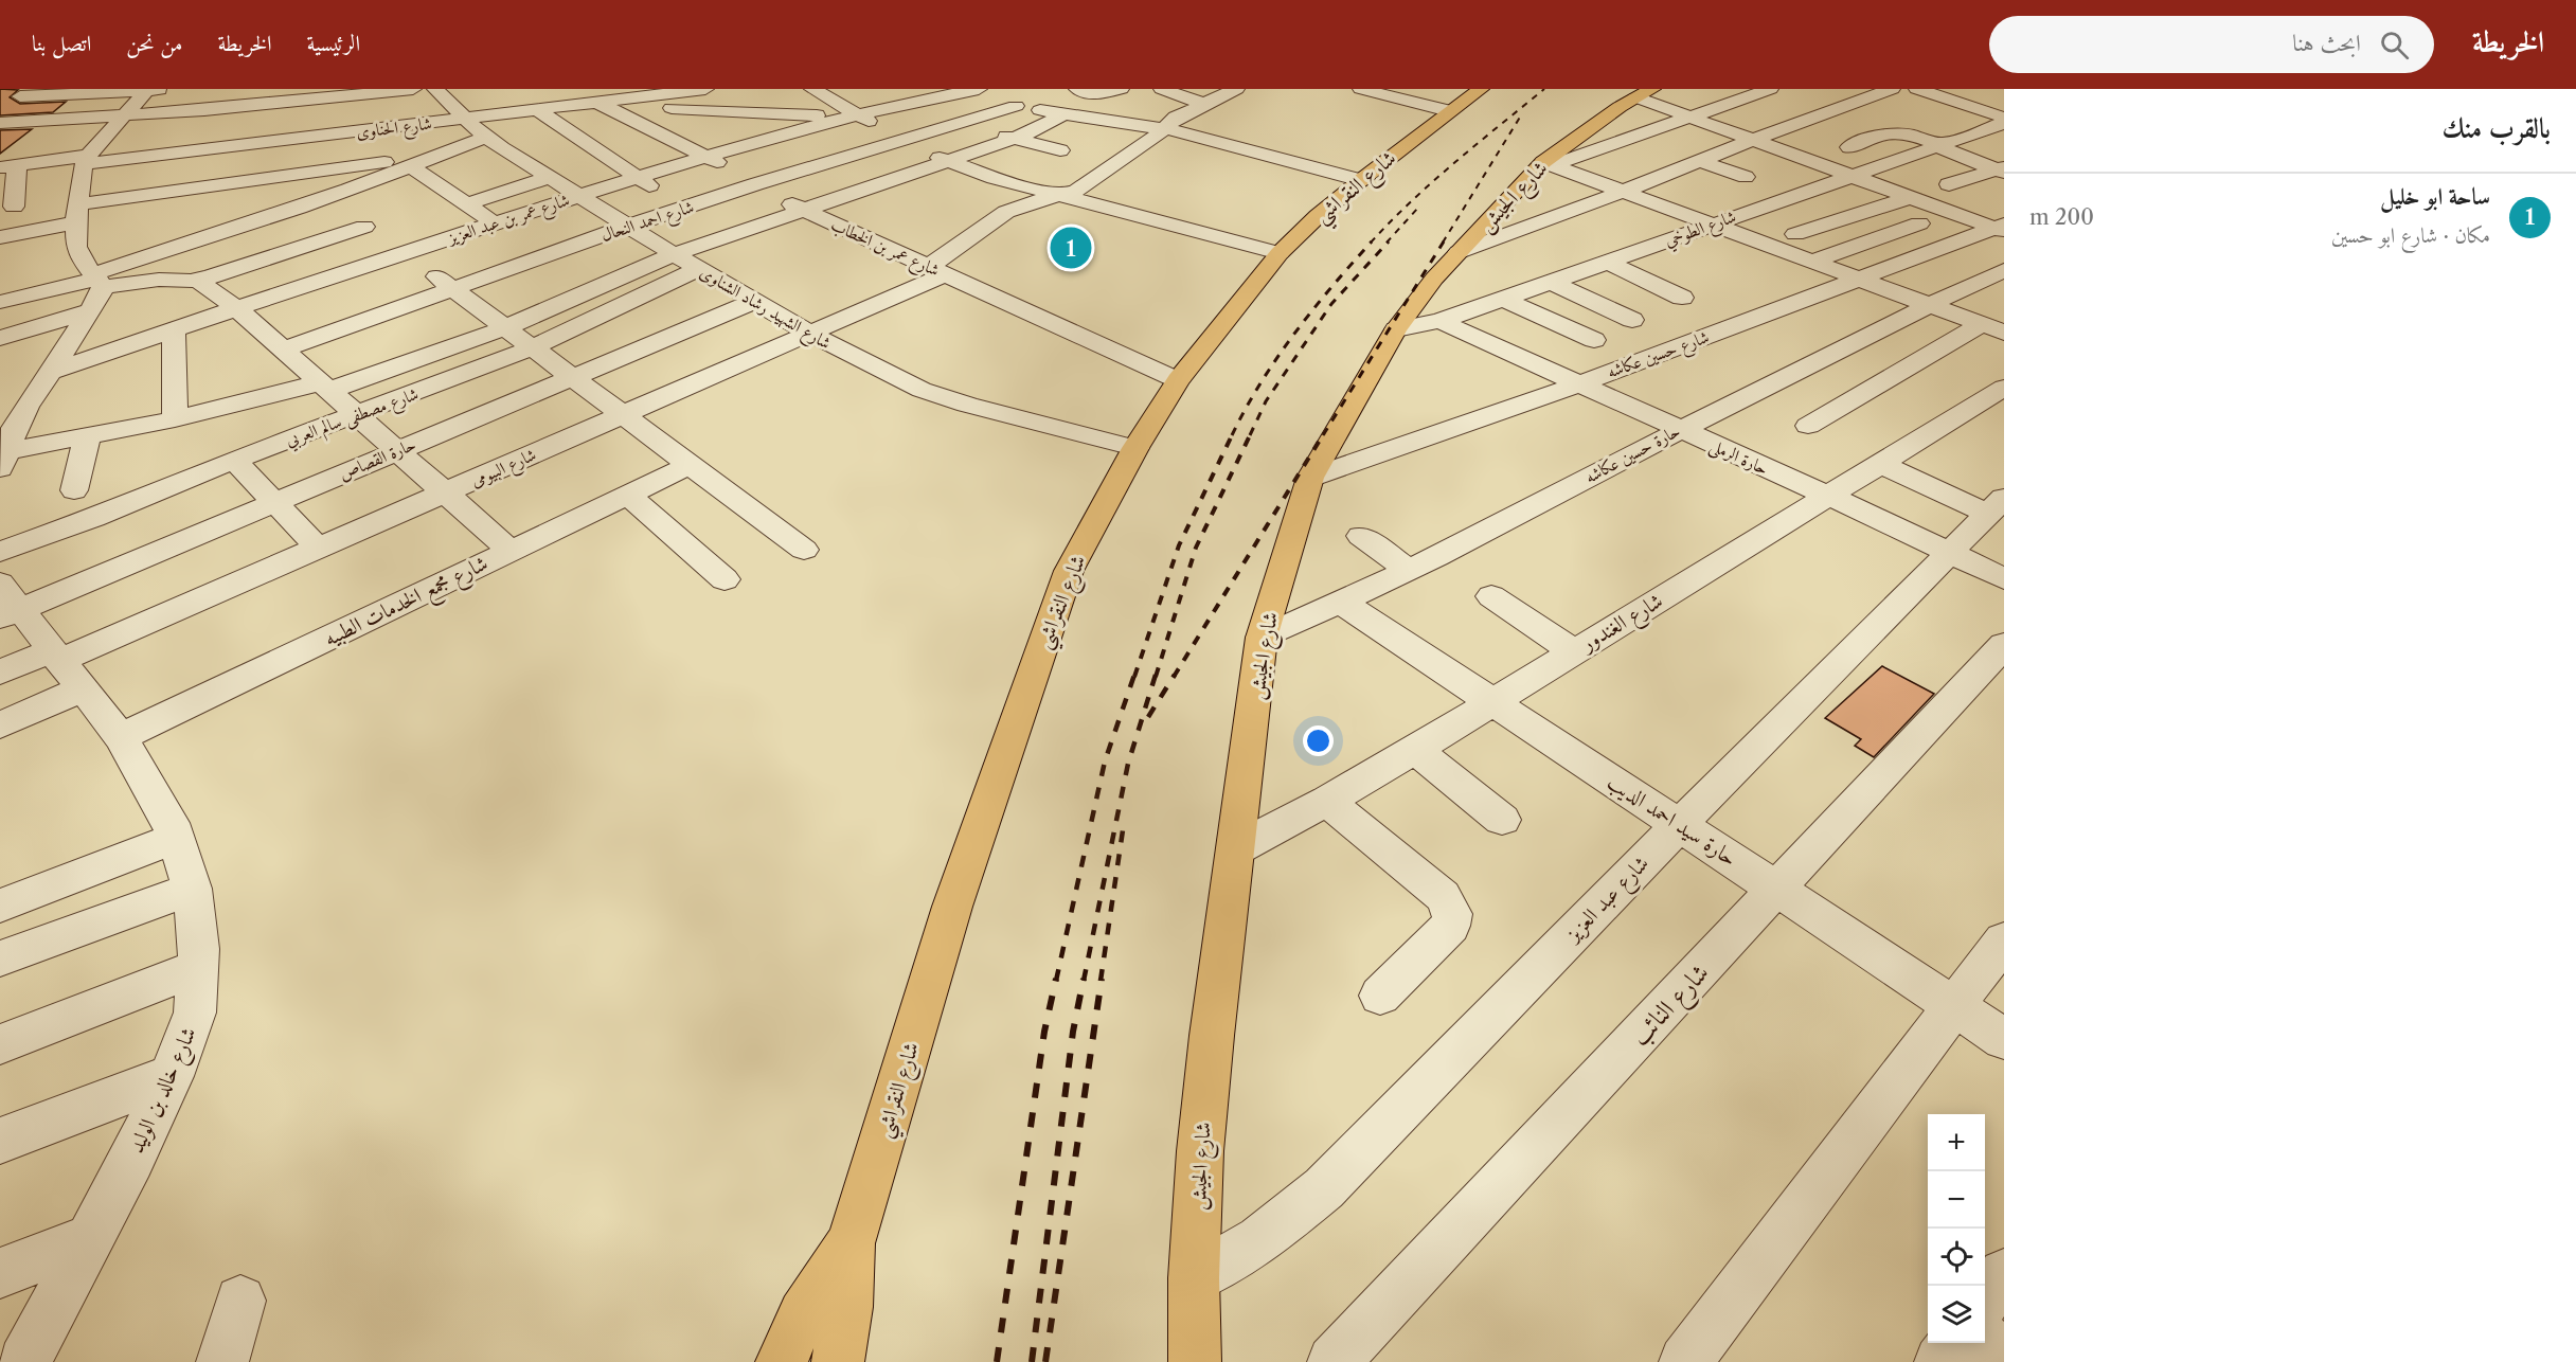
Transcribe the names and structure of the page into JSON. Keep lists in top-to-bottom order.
{
  "streets": {
    "main road": ["شارع النقراشي", "شارع الجيش"],
    "street": [
      "شارع الحناوى",
      "شارع عمر بن عبد العزيز",
      "شارع احمد النحال",
      "شارع الطوخي",
      "شارع عمر بن الخطاب",
      "شارع الشهيد رشاد الشناوى",
      "شارع حسين عكاشه",
      "شارع مصطفى سالم العربي",
      "حارة حسين عكاشه",
      "حارة الرملى",
      "حارة القصاص",
      "شارع البيومى",
      "شارع مجمع الخدمات الطبيه",
      "شارع الغندور",
      "حارة سيد احمد الديب",
      "شارع عبد العزيز",
      "شارع النائب",
      "شارع خالد بن الوليد"
    ]
  },
  "crossings": [
    ["شارع الحناوى", "شارع عمر بن الخطاب"],
    ["شارع الحناوى", "شارع الشهيد رشاد الشناوى"],
    ["شارع النقراشي", "شارع عمر بن الخطاب"],
    ["شارع النقراشي", "شارع الشهيد رشاد الشناوى"],
    ["شارع الجيش", "شارع الطوخي"],
    ["شارع الجيش", "شارع حسين عكاشه"],
    ["شارع الجيش", "حارة حسين عكاشه"],
    ["شارع الجيش", "شارع الغندور"],
    ["شارع الجيش", "شارع عبد العزيز"],
    ["شارع عمر بن عبد العزيز", "شارع عمر بن الخطاب"],
    ["شارع عمر بن عبد العزيز", "شارع الشهيد رشاد الشناوى"],
    ["شارع احمد النحال", "شارع عمر بن الخطاب"],
    ["شارع احمد النحال", "شارع الشهيد رشاد الشناوى"],
    ["شارع الطوخي", "حارة الرملى"],
    ["شارع عمر بن الخطاب", "شارع البيومى"],
    ["شارع الشهيد رشاد الشناوى", "شارع مصطفى سالم العربي"],
    ["شارع الشهيد رشاد الشناوى", "حارة القصاص"],
    ["شارع الشهيد رشاد الشناوى", "شارع البيومى"],
    ["شارع حسين عكاشه", "حارة الرملى"],
    ["حارة حسين عكاشه", "حارة الرملى"],
    ["حارة حسين عكاشه", "حارة سيد احمد الديب"],
    ["حارة الرملى", "شارع الغندور"],
    ["حارة الرملى", "شارع عبد العزيز"],
    ["حارة القصاص", "شارع خالد بن الوليد"],
    ["شارع البيومى", "شارع خالد بن الوليد"],
    ["شارع مجمع الخدمات الطبيه", "شارع خالد بن الوليد"],
    ["شارع الغندور", "حارة سيد احمد الديب"],
    ["حارة سيد احمد الديب", "شارع عبد العزيز"],
    ["حارة سيد احمد الديب", "شارع النائب"]
  ],
  "page": {
    "header": "الخريطة",
    "search": "ابحث هنا",
    "nav": [
      "الرئيسية",
      "الخريطة",
      "من نحن",
      "اتصل بنا"
    ],
    "heading": "بالقرب منك",
    "list": [
      {
        "mark": "1",
        "name": "ساحة ابو خليل",
        "note": "مكان · شارع ابو حسين",
        "value": "200 m"
      }
    ],
    "pins": "1",
    "map_buttons": ["+", "−"]
  }
}
